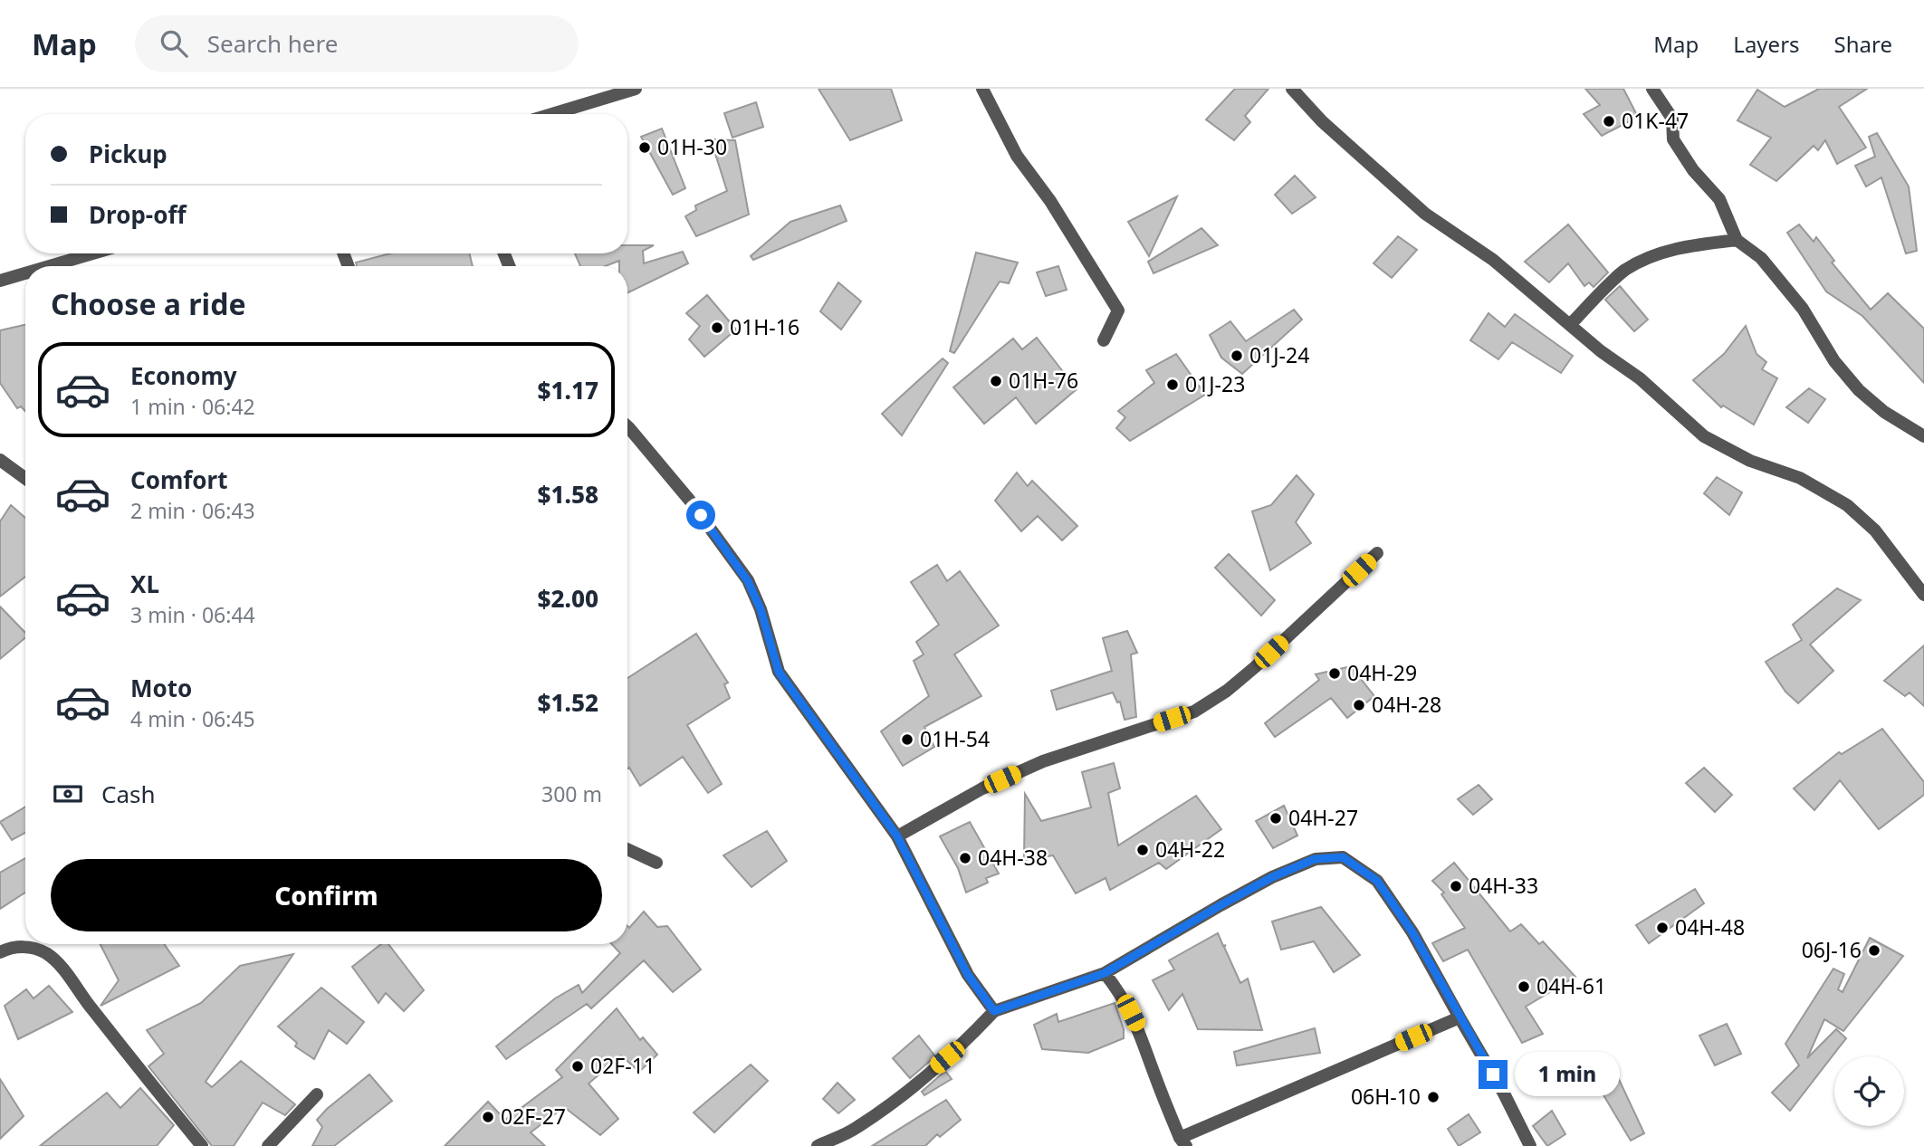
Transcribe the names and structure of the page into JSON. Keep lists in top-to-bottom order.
{
  "places": [
    "01K-47",
    "01H-30",
    "01H-16",
    "01J-24",
    "01H-76",
    "01J-23",
    "04H-29",
    "04H-28",
    "01H-54",
    "04H-27",
    "04H-22",
    "04H-38",
    "04H-33",
    "04H-48",
    "06J-16",
    "04H-61",
    "02F-11",
    "06H-10",
    "02F-27"
  ],
  "page": {
    "header": "Map",
    "search": "Search here",
    "nav": ["Map", "Layers", "Share"],
    "banner": ["Pickup", "Drop-off"],
    "heading": "Choose a ride",
    "list": [
      {
        "name": "Economy",
        "note": "1 min · 06:42",
        "value": "$1.17"
      },
      {
        "name": "Comfort",
        "note": "2 min · 06:43",
        "value": "$1.58"
      },
      {
        "name": "XL",
        "note": "3 min · 06:44",
        "value": "$2.00"
      },
      {
        "name": "Moto",
        "note": "4 min · 06:45",
        "value": "$1.52"
      }
    ],
    "pay": ["Cash", "300 m"],
    "buttons": "Confirm",
    "bubble": "1 min"
  }
}
